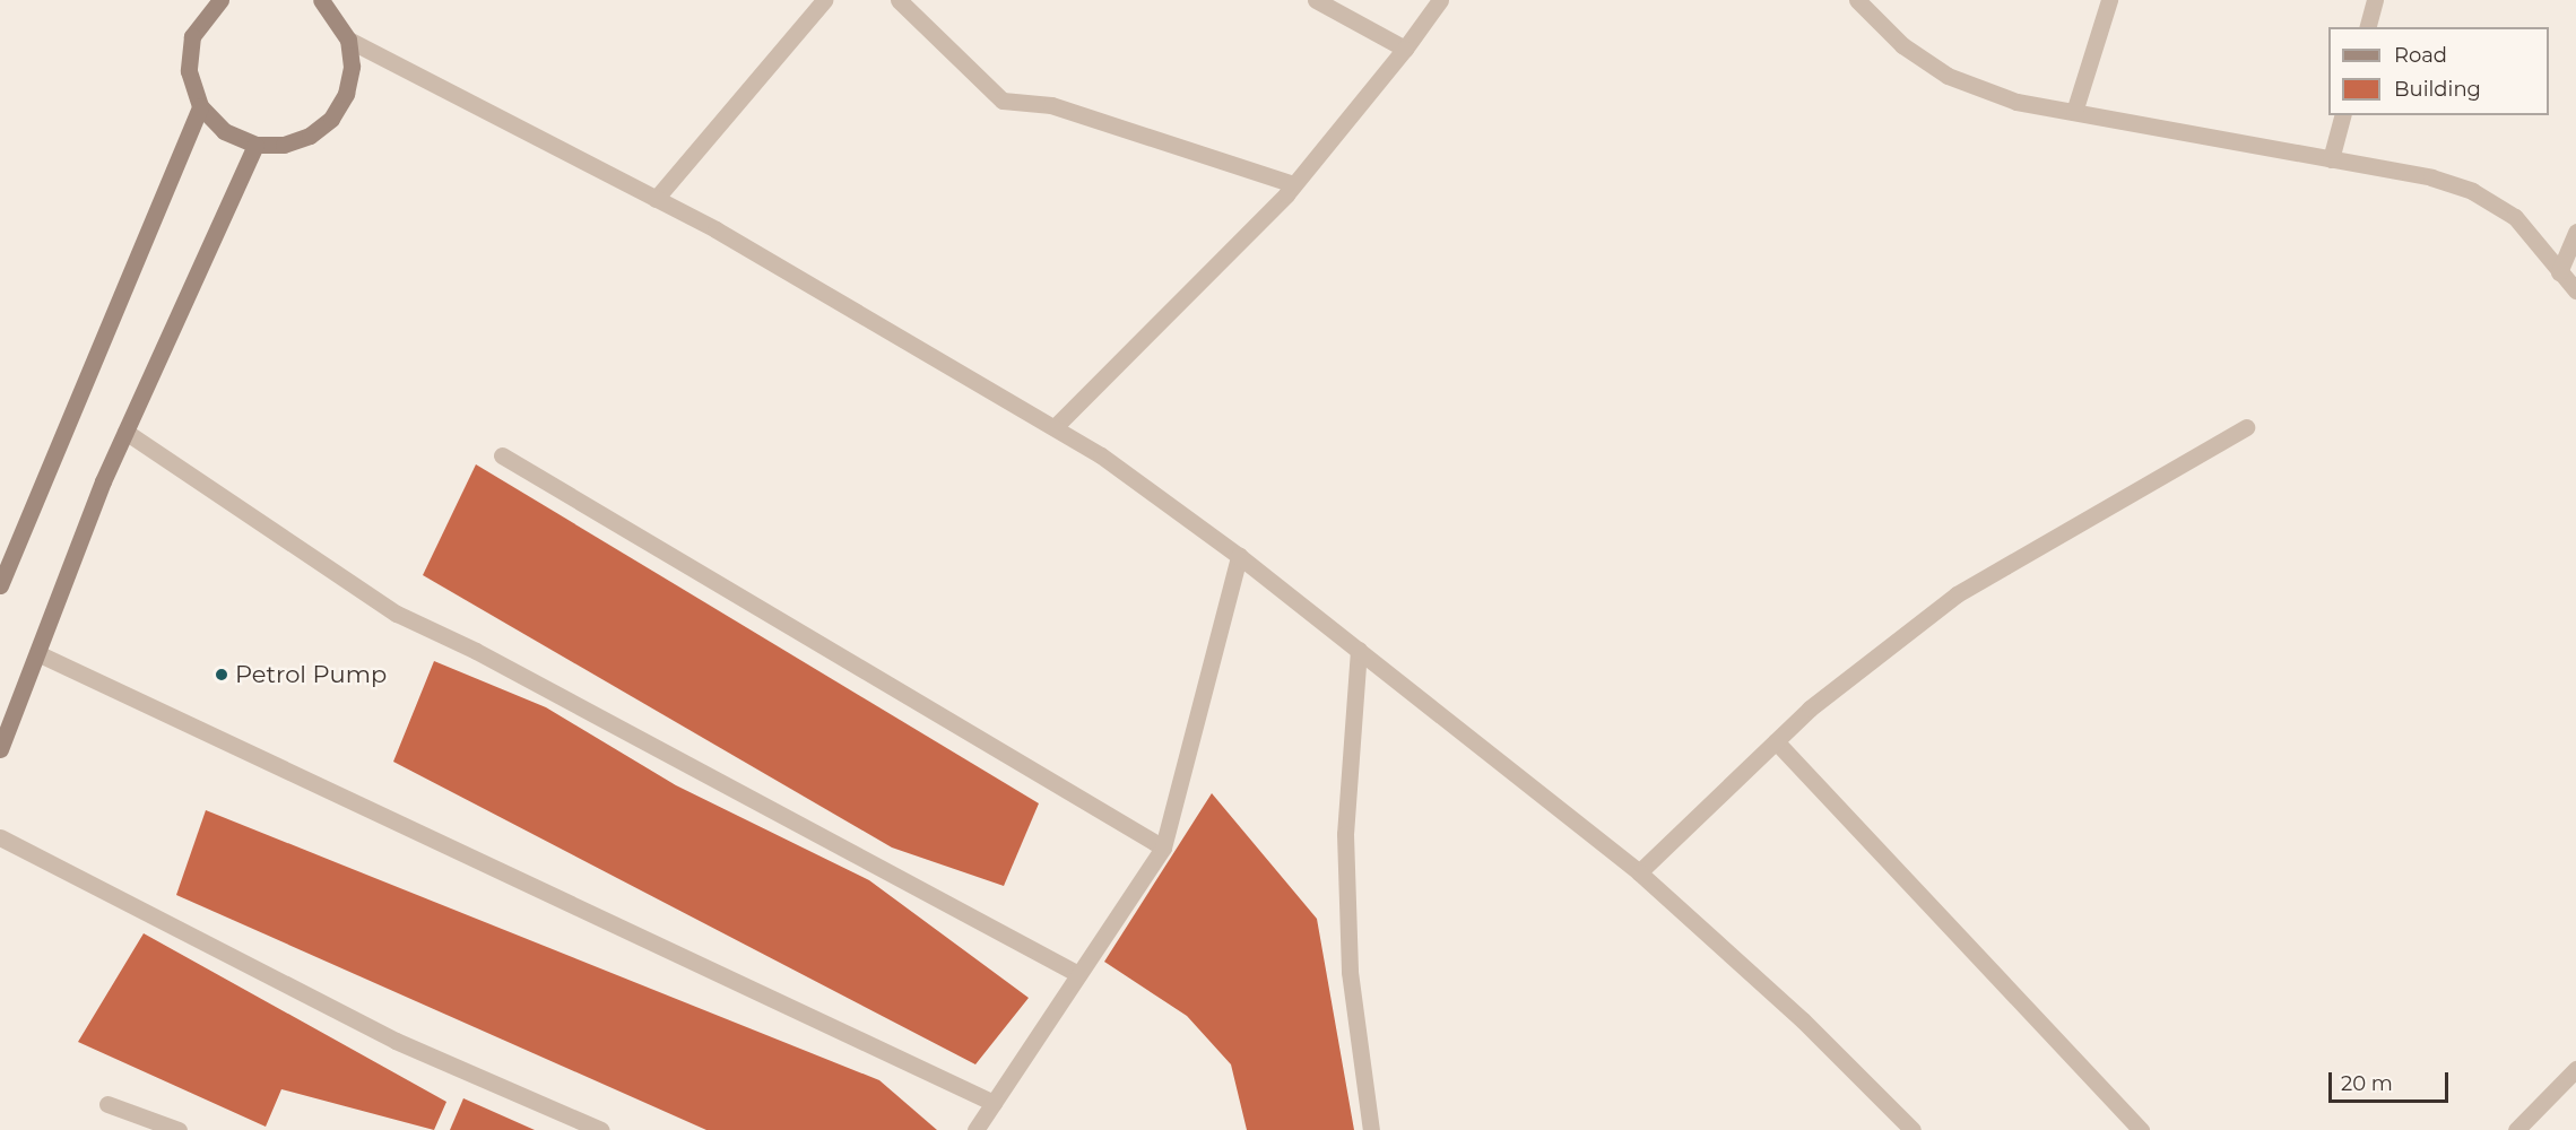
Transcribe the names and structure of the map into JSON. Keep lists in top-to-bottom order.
{
  "places": ["Petrol Pump"],
  "legend": ["Road", "Building"],
  "scale_bar": "20 m"
}
